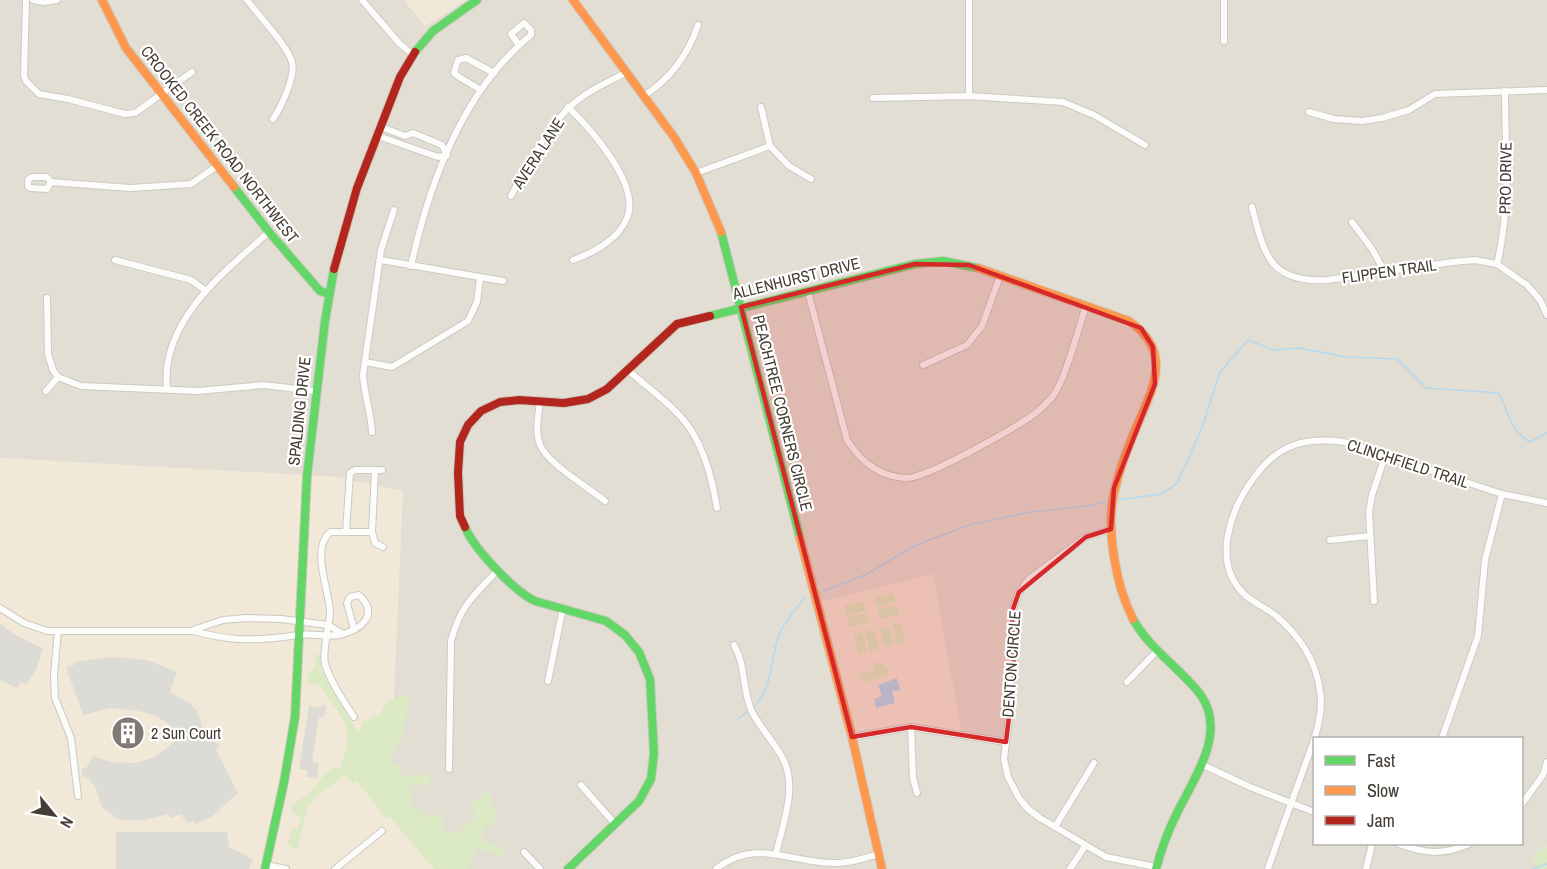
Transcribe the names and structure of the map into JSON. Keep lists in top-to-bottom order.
{
  "streets": {
    "street": [
      "CROOKED CREEK ROAD NORTHWEST",
      "AVERA LANE",
      "PRO DRIVE",
      "FLIPPEN TRAIL",
      "ALLENHURST DRIVE",
      "SPALDING DRIVE",
      "PEACHTREE CORNERS CIRCLE",
      "CLINCHFIELD TRAIL",
      "DENTON CIRCLE"
    ]
  },
  "crossings": [
    ["CROOKED CREEK ROAD NORTHWEST", "SPALDING DRIVE"],
    ["AVERA LANE", "PEACHTREE CORNERS CIRCLE"],
    ["PRO DRIVE", "FLIPPEN TRAIL"],
    ["ALLENHURST DRIVE", "PEACHTREE CORNERS CIRCLE"],
    ["ALLENHURST DRIVE", "DENTON CIRCLE"]
  ],
  "places": {
    "building": ["2 Sun Court"]
  },
  "legend": ["Fast", "Slow", "Jam"],
  "north": "bottom right"
}
